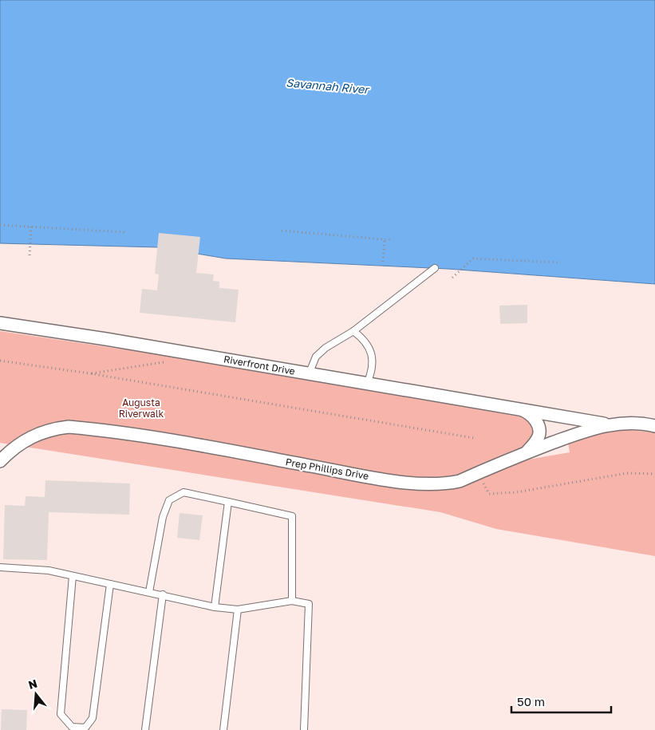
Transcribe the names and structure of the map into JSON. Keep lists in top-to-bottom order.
{
  "streets": {
    "street": ["Riverfront Drive", "Prep Phillips Drive"]
  },
  "crossings": [
    ["Riverfront Drive", "Prep Phillips Drive"]
  ],
  "water": ["Savannah River"],
  "parks": ["Augusta Riverwalk"],
  "scale_bar": "50 m",
  "north": "top"
}
